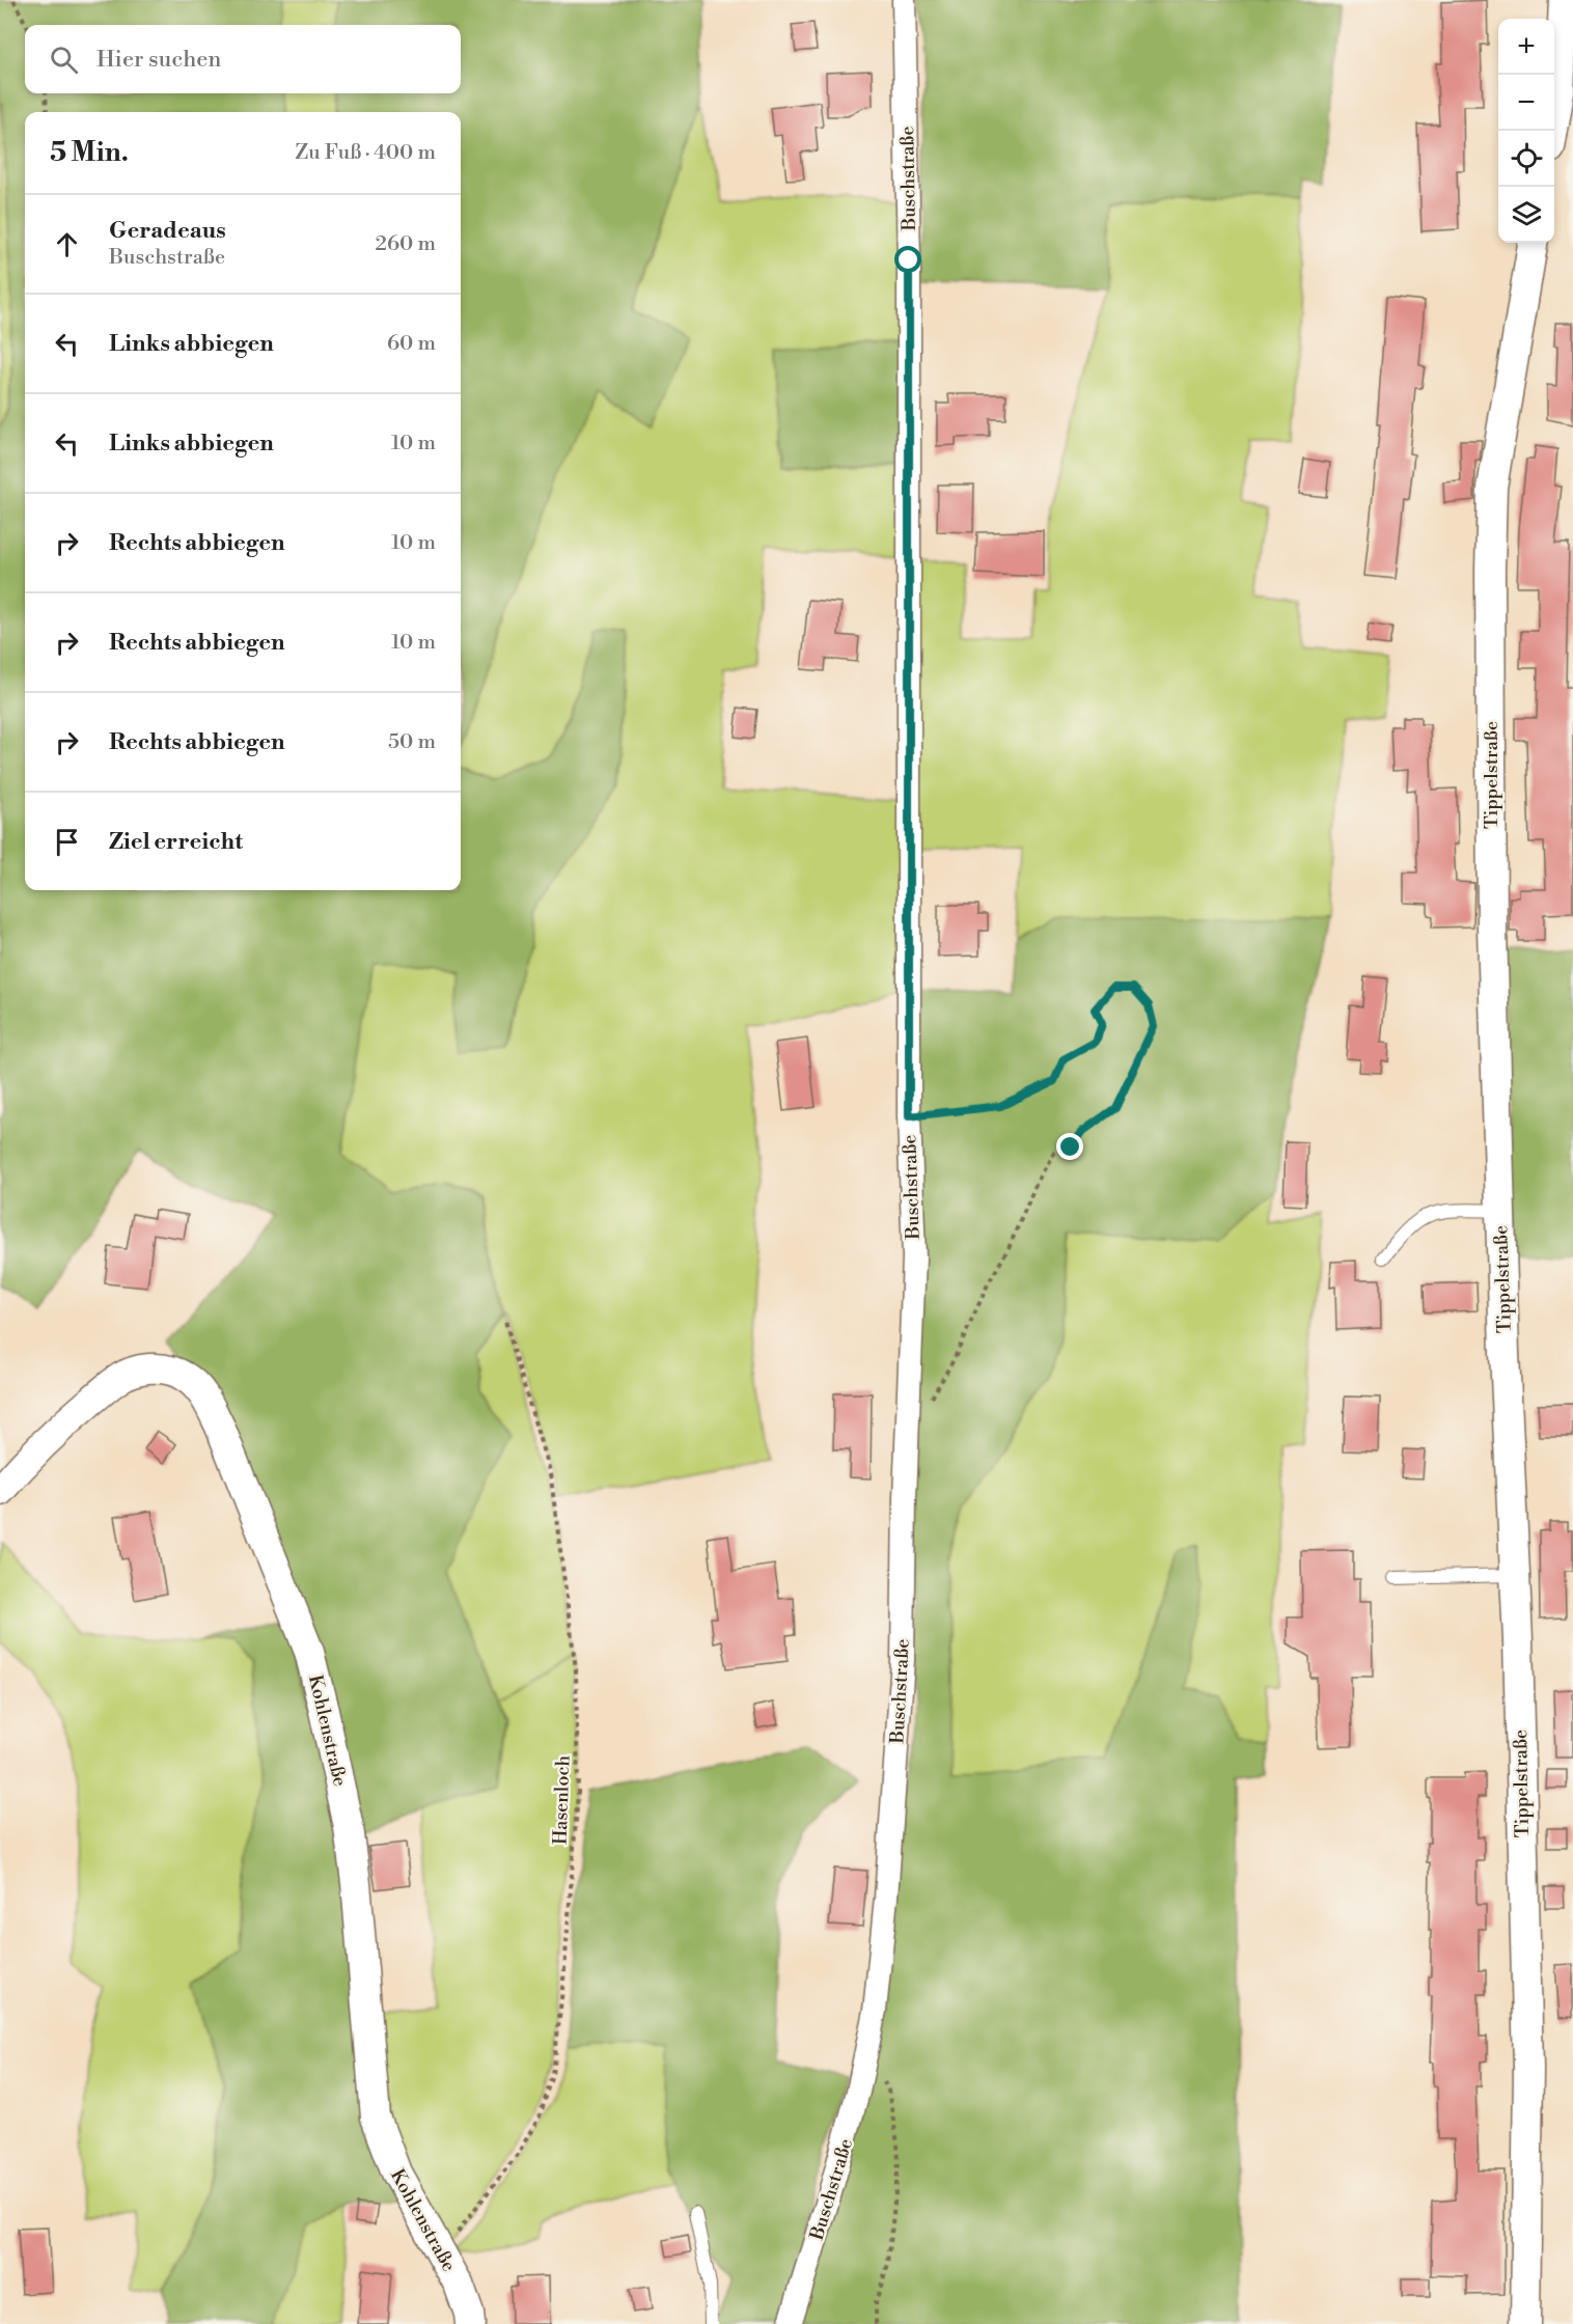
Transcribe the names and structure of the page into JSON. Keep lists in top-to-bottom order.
{
  "streets": {
    "street": ["Buschstraße", "Tippelstraße", "Kohlenstraße"],
    "path": ["Hasenloch"]
  },
  "crossings": [
    ["Kohlenstraße", "Hasenloch"]
  ],
  "page": {
    "map_buttons": ["+", "−"],
    "search": "Hier suchen",
    "heading": ["5 Min.", "Zu Fuß · 400 m"],
    "list": [
      ["Geradeaus", "Buschstraße", "260 m"],
      ["Links abbiegen", "60 m"],
      ["Links abbiegen", "10 m"],
      ["Rechts abbiegen", "10 m"],
      ["Rechts abbiegen", "10 m"],
      ["Rechts abbiegen", "50 m"],
      "Ziel erreicht"
    ]
  }
}
